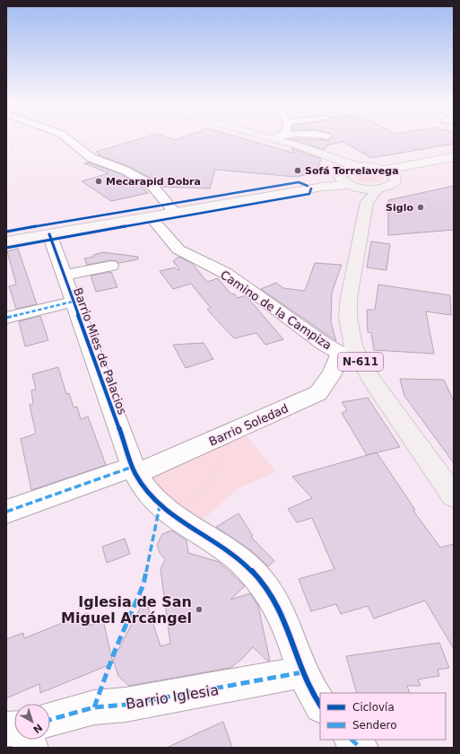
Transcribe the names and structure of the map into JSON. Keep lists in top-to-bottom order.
{
  "streets": {
    "highway": ["N-611"],
    "street": [
      "Camino de la Campiza",
      "Barrio Mies de Palacios",
      "Barrio Soledad",
      "Barrio Iglesia"
    ]
  },
  "crossings": [
    ["Camino de la Campiza", "N-611"],
    ["Camino de la Campiza", "Barrio Soledad"],
    ["Barrio Mies de Palacios", "Barrio Soledad"],
    ["Barrio Mies de Palacios", "Barrio Iglesia"],
    ["N-611", "Barrio Soledad"]
  ],
  "places": [
    "Sofá Torrelavega",
    "Mecarapid Dobra",
    "Siglo",
    "Iglesia de San Miguel Arcángel"
  ],
  "legend": ["Ciclovía", "Sendero"],
  "north": "bottom right"
}
